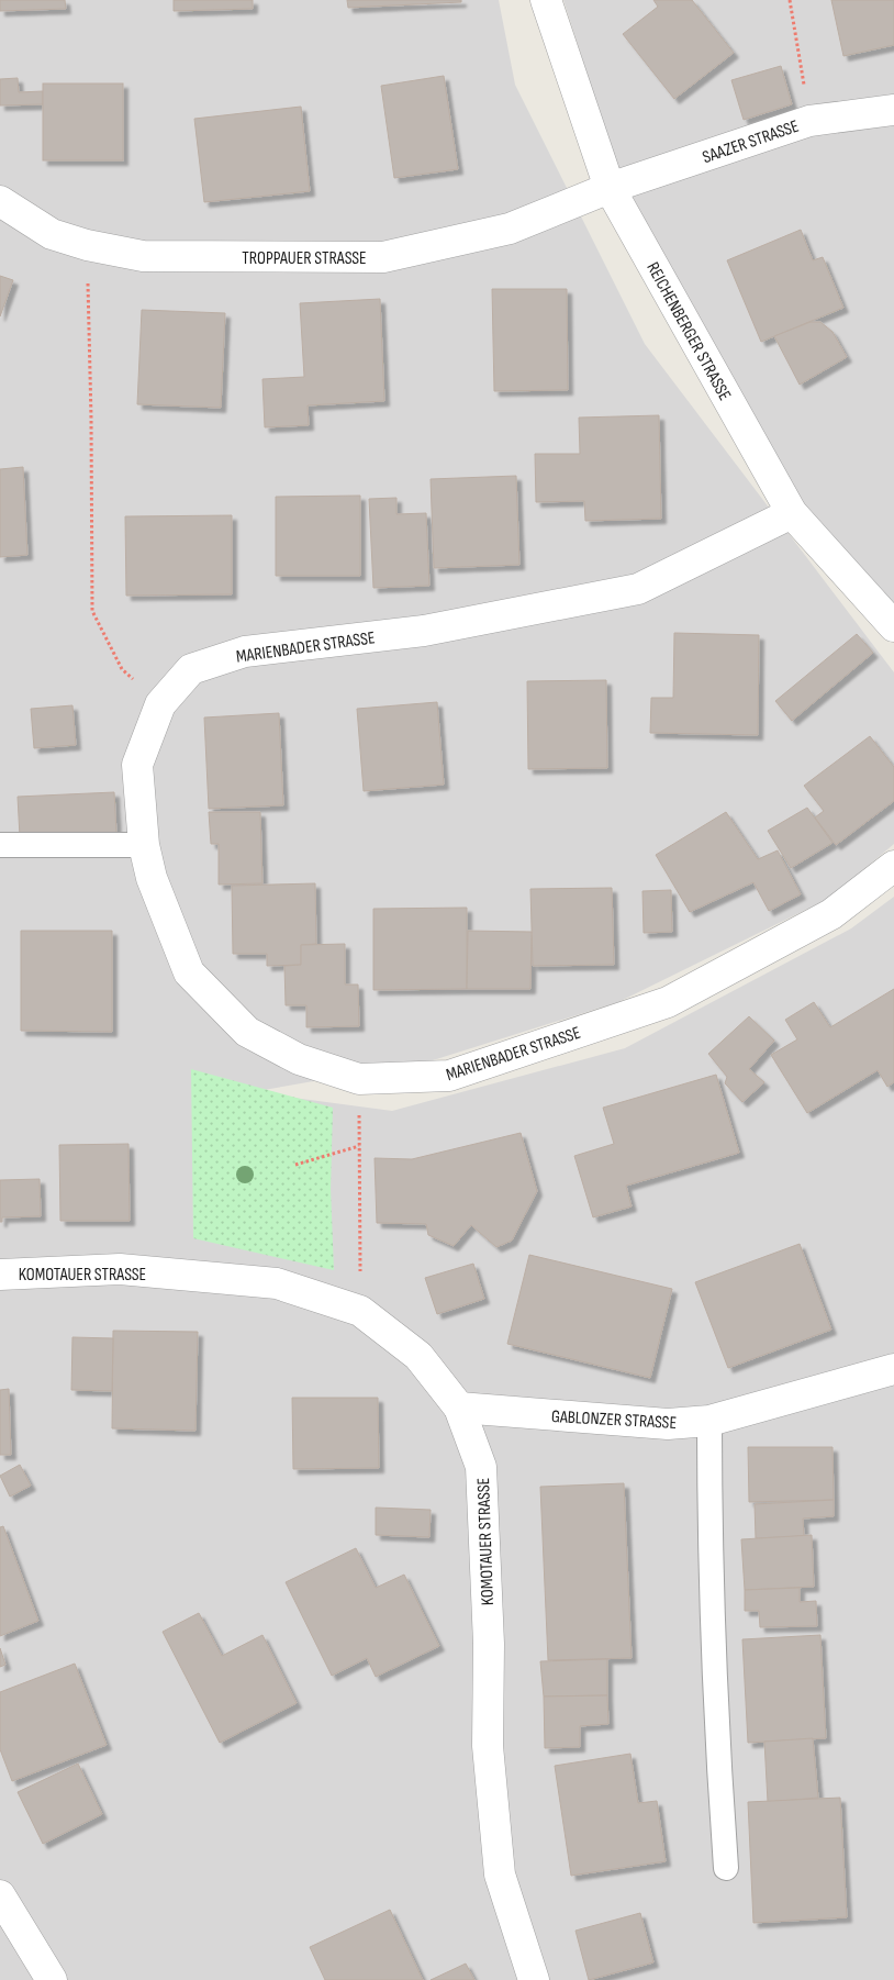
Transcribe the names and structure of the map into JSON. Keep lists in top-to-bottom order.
{
  "streets": {
    "street": [
      "SAAZER STRASSE",
      "TROPPAUER STRASSE",
      "REICHENBERGER STRASSE",
      "MARIENBADER STRASSE",
      "KOMOTAUER STRASSE",
      "GABLONZER STRASSE"
    ]
  },
  "crossings": [
    ["SAAZER STRASSE", "TROPPAUER STRASSE"],
    ["SAAZER STRASSE", "REICHENBERGER STRASSE"],
    ["TROPPAUER STRASSE", "REICHENBERGER STRASSE"],
    ["REICHENBERGER STRASSE", "MARIENBADER STRASSE"],
    ["KOMOTAUER STRASSE", "GABLONZER STRASSE"]
  ]
}
